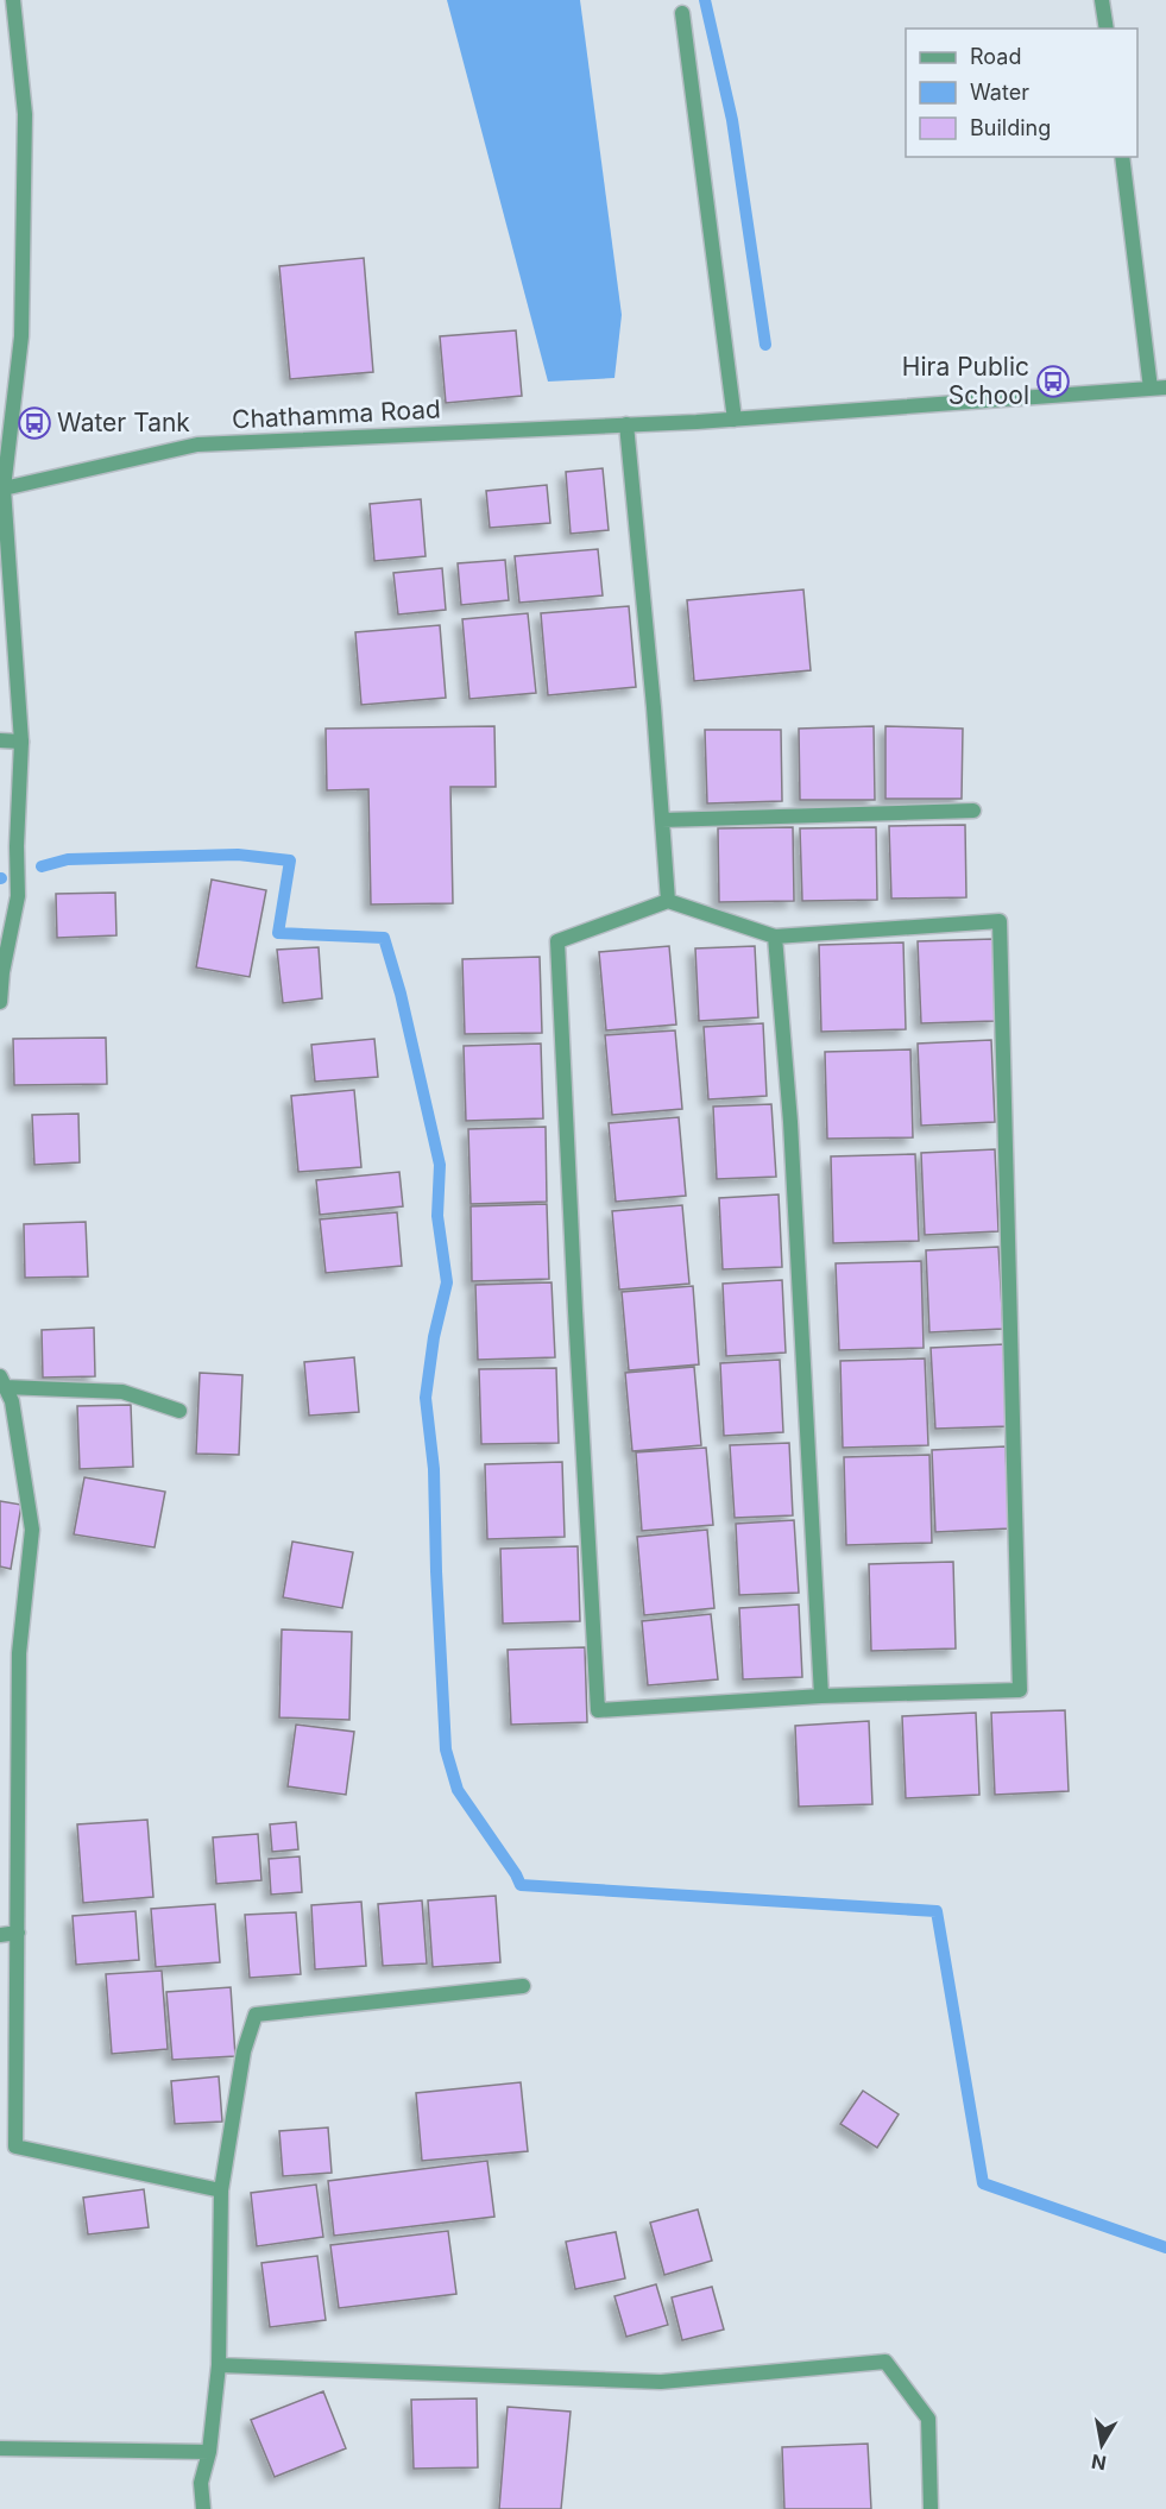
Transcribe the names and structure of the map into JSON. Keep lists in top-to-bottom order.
{
  "streets": {
    "street": ["Chathamma Road"]
  },
  "places": {
    "bus stop": ["Hira Public School", "Water Tank"]
  },
  "legend": ["Road", "Water", "Building"],
  "north": "bottom"
}
